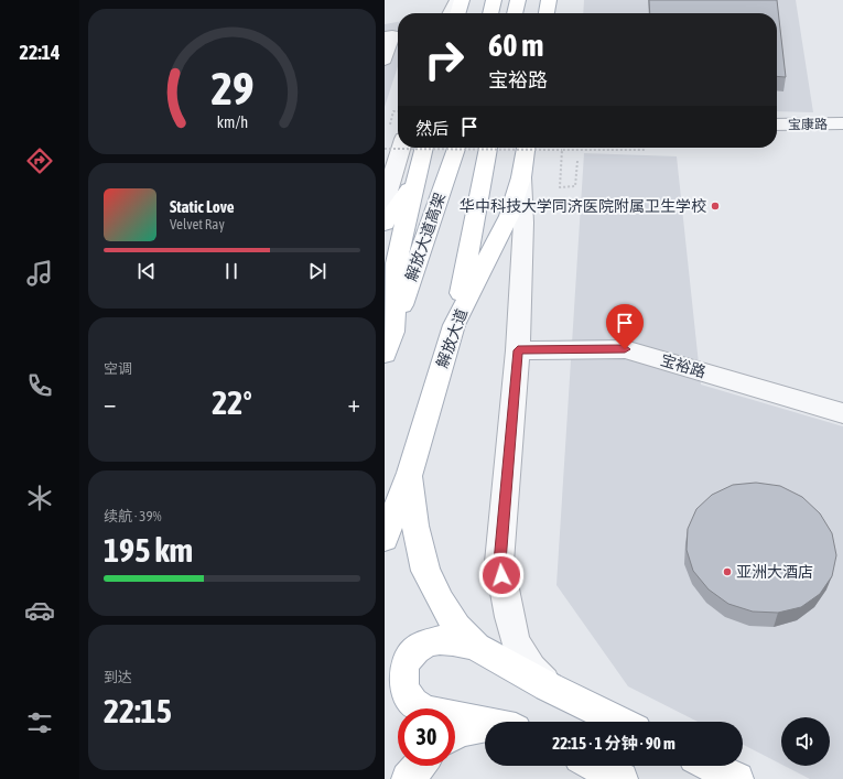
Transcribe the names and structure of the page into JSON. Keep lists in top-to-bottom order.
{
  "streets": {
    "main road": ["解放大道高架", "解放大道"],
    "street": ["宝康路", "宝裕路"]
  },
  "places": ["华中科技大学同济医院附属卫生学校", "亚洲大酒店"],
  "page": {
    "tabs": "22:14",
    "turn": ["60 m", "宝裕路"],
    "then": "然后",
    "song": ["Static Love", "Velvet Ray"],
    "tile": [
      "空调",
      ["续航 · 39%", "195 km"],
      ["到达", "22:15"]
    ],
    "heat": ["−", "22°", "+"],
    "limit": "30",
    "trip": "22:15 · 1 分钟 · 90 m",
    "gauge": ["29", "km/h"]
  }
}
